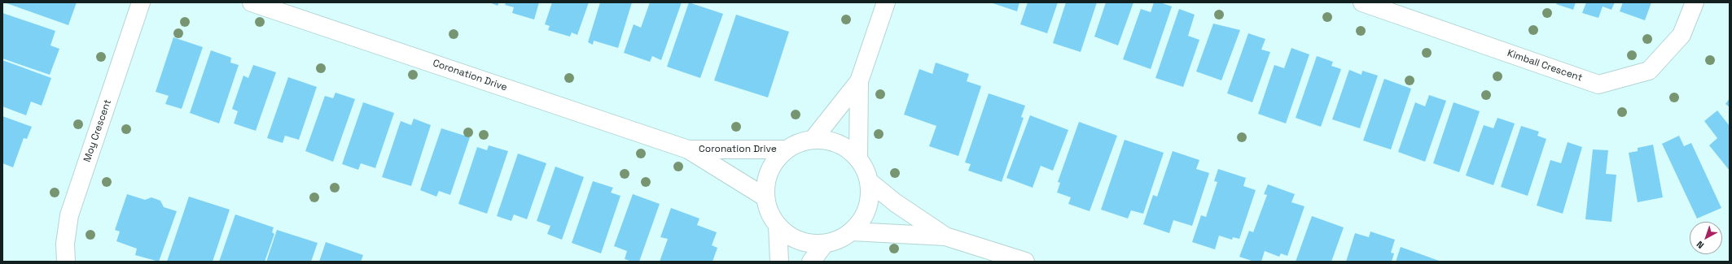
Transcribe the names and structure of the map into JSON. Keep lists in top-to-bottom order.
{
  "streets": {
    "street": ["Kimball Crescent", "Coronation Drive", "Moy Crescent"]
  },
  "north": "bottom left"
}
